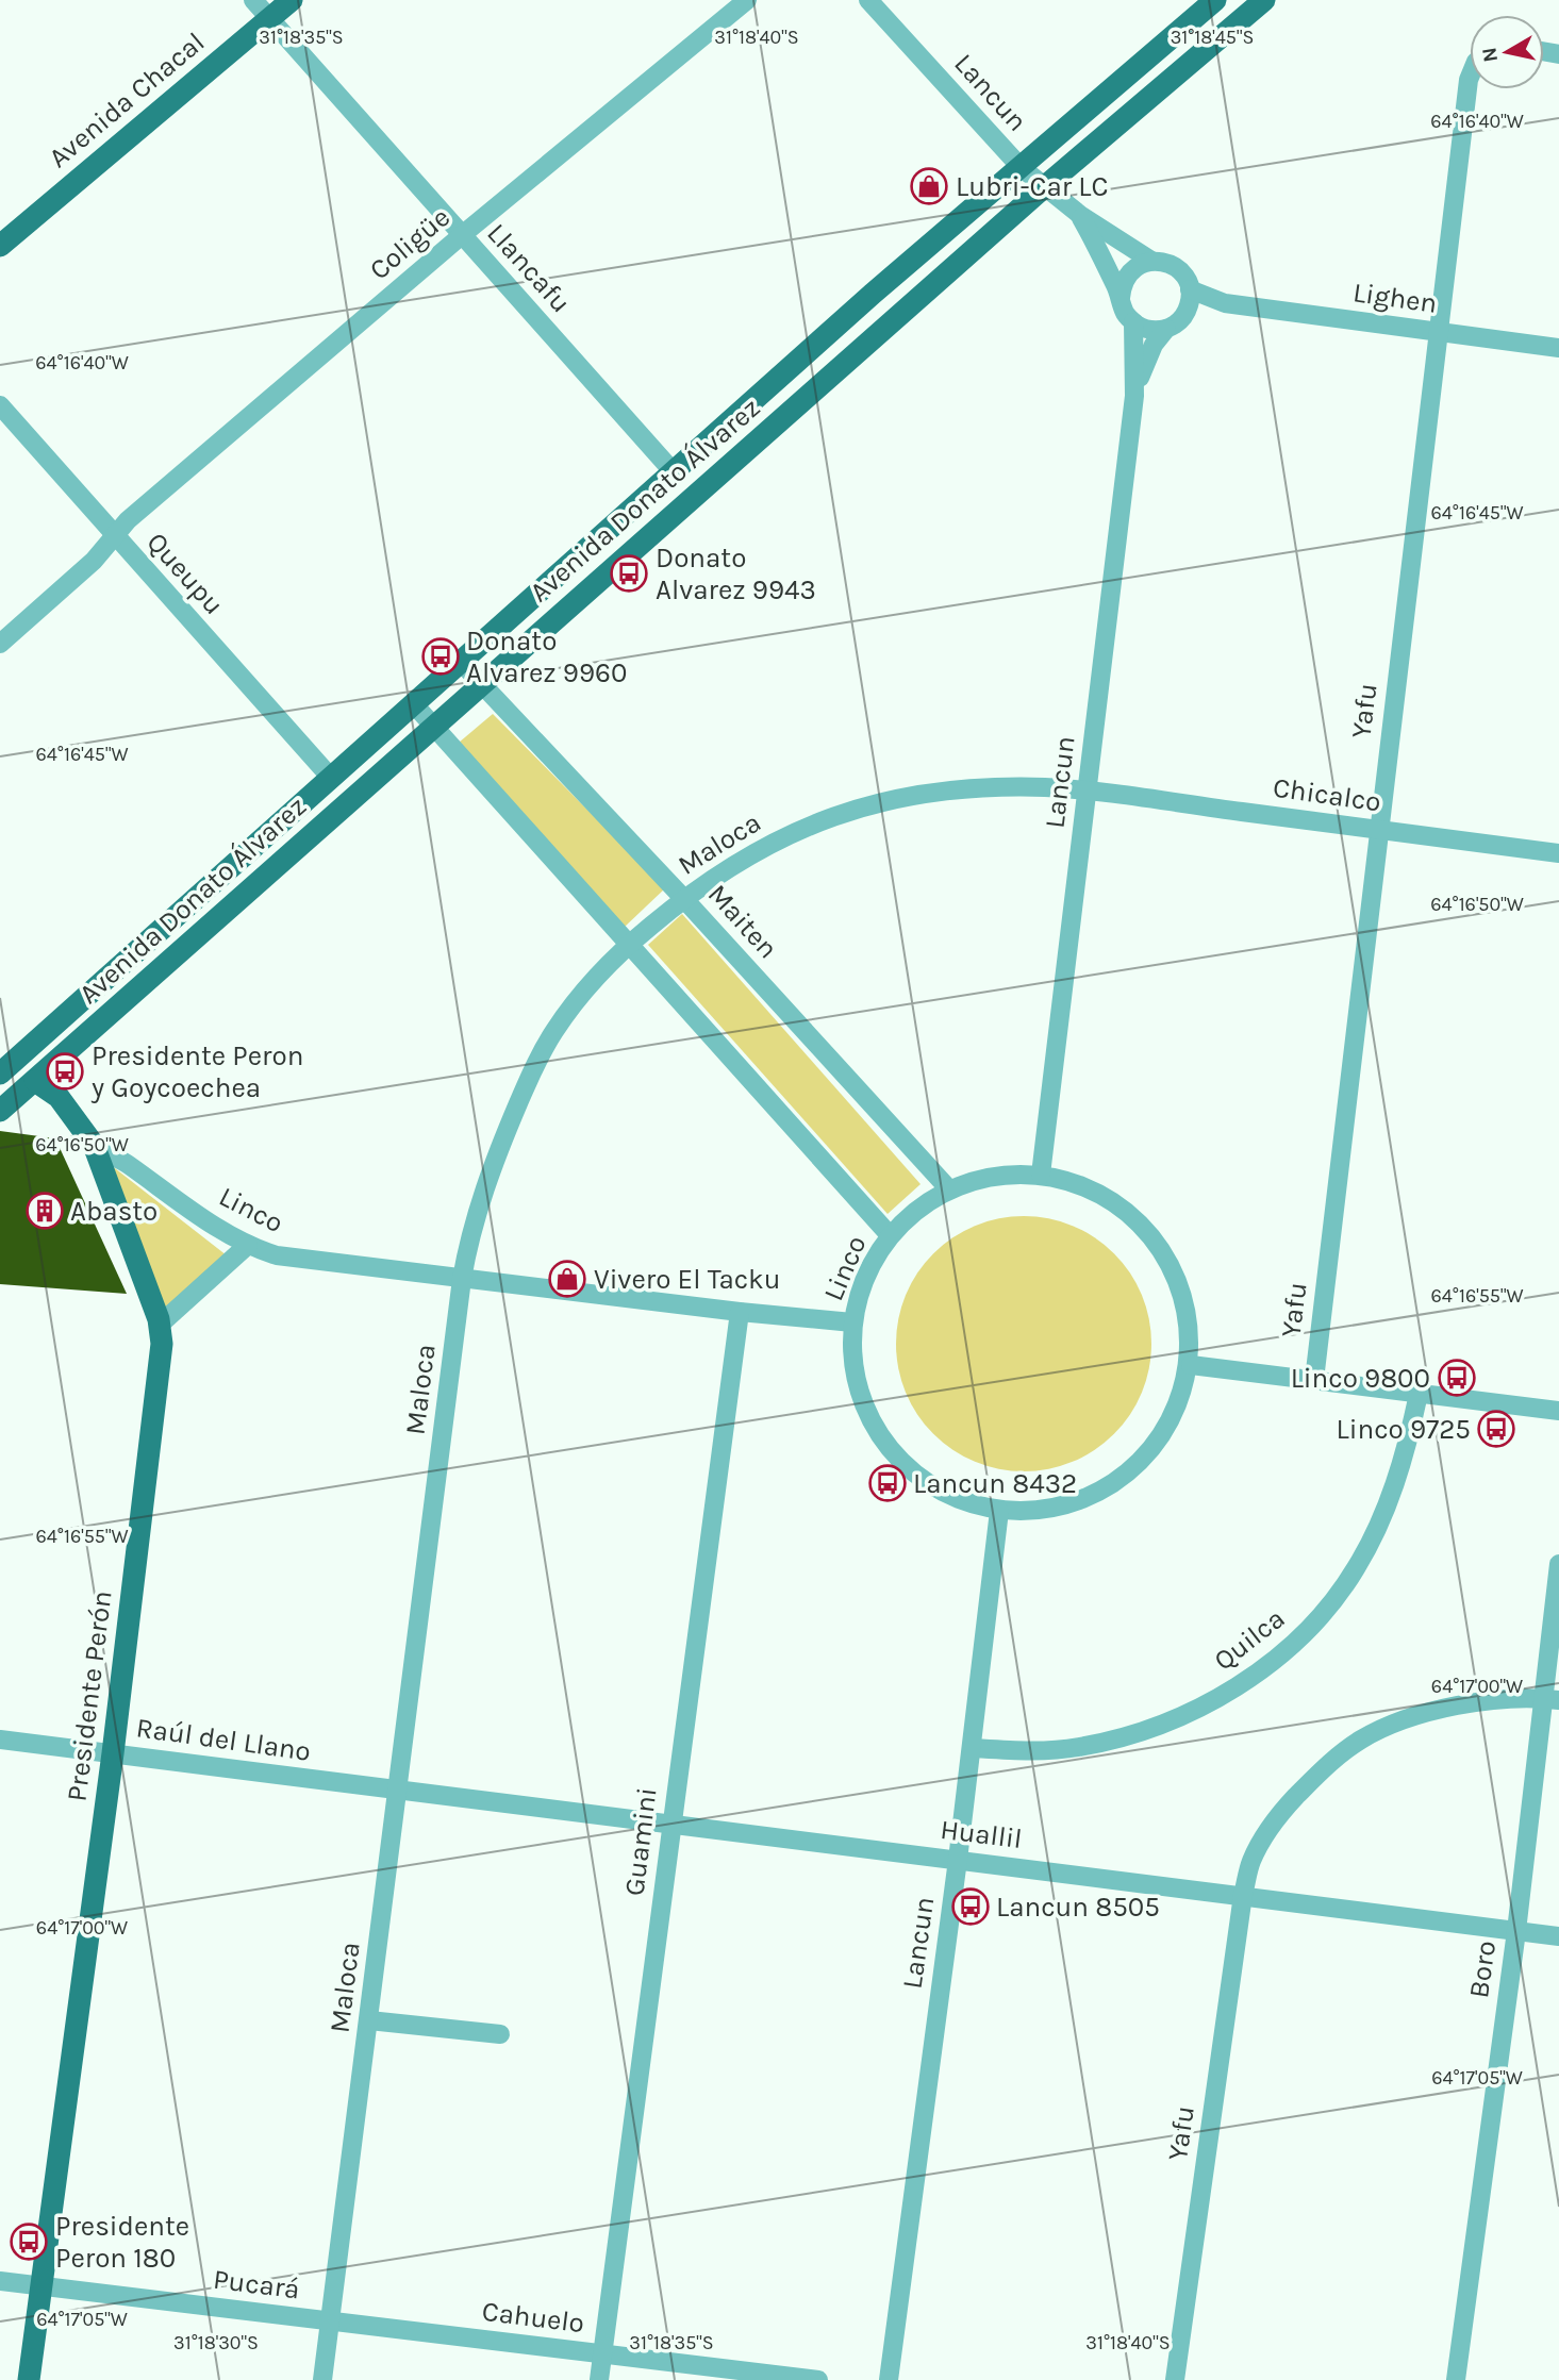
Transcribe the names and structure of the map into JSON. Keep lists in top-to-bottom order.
{
  "streets": {
    "main road": ["Avenida Chacal", "Avenida Donato Álvarez", "Presidente Perón"],
    "street": [
      "Lancun",
      "Coligüe",
      "Llancafu",
      "Lighen",
      "Queupu",
      "Yafu",
      "Chicalco",
      "Maloca",
      "Maiten",
      "Linco",
      "Quilca",
      "Raúl del Llano",
      "Huallil",
      "Guamini",
      "Boro",
      "Pucará",
      "Cahuelo"
    ]
  },
  "crossings": [
    ["Lancun", "Lighen"],
    ["Lancun", "Avenida Donato Álvarez"],
    ["Lancun", "Chicalco"],
    ["Lancun", "Maloca"],
    ["Lancun", "Linco"],
    ["Lancun", "Quilca"],
    ["Lancun", "Huallil"],
    ["Avenida Chacal", "Llancafu"],
    ["Coligüe", "Llancafu"],
    ["Coligüe", "Queupu"],
    ["Llancafu", "Avenida Donato Álvarez"],
    ["Lighen", "Yafu"],
    ["Avenida Donato Álvarez", "Queupu"],
    ["Avenida Donato Álvarez", "Maiten"],
    ["Avenida Donato Álvarez", "Presidente Perón"],
    ["Yafu", "Chicalco"],
    ["Yafu", "Huallil"],
    ["Yafu", "Boro"],
    ["Chicalco", "Maloca"],
    ["Maloca", "Maiten"],
    ["Maloca", "Linco"],
    ["Maloca", "Raúl del Llano"],
    ["Maloca", "Huallil"],
    ["Maloca", "Pucará"],
    ["Maloca", "Cahuelo"],
    ["Maiten", "Linco"],
    ["Linco", "Presidente Perón"],
    ["Linco", "Guamini"],
    ["Presidente Perón", "Raúl del Llano"],
    ["Presidente Perón", "Pucará"],
    ["Raúl del Llano", "Huallil"],
    ["Huallil", "Guamini"],
    ["Huallil", "Boro"],
    ["Guamini", "Cahuelo"],
    ["Pucará", "Cahuelo"]
  ],
  "places": {
    "shop": ["Lubri-Car LC", "Vivero El Tacku"],
    "bus stop": [
      "Donato Alvarez 9943",
      "Donato Alvarez 9960",
      "Presidente Peron y Goycoechea",
      "Linco 9800",
      "Linco 9725",
      "Lancun 8432",
      "Lancun 8505",
      "Presidente Peron 180"
    ],
    "building": ["Abasto"]
  },
  "north": "left",
  "coordinates": [
    "31°18'45\"S",
    "31°18'35\"S",
    "31°18'40\"S",
    "64°16'40\"W",
    "64°16'45\"W",
    "64°16'50\"W",
    "64°16'55\"W",
    "64°17'00\"W",
    "64°17'05\"W",
    "31°18'30\"S"
  ]
}
